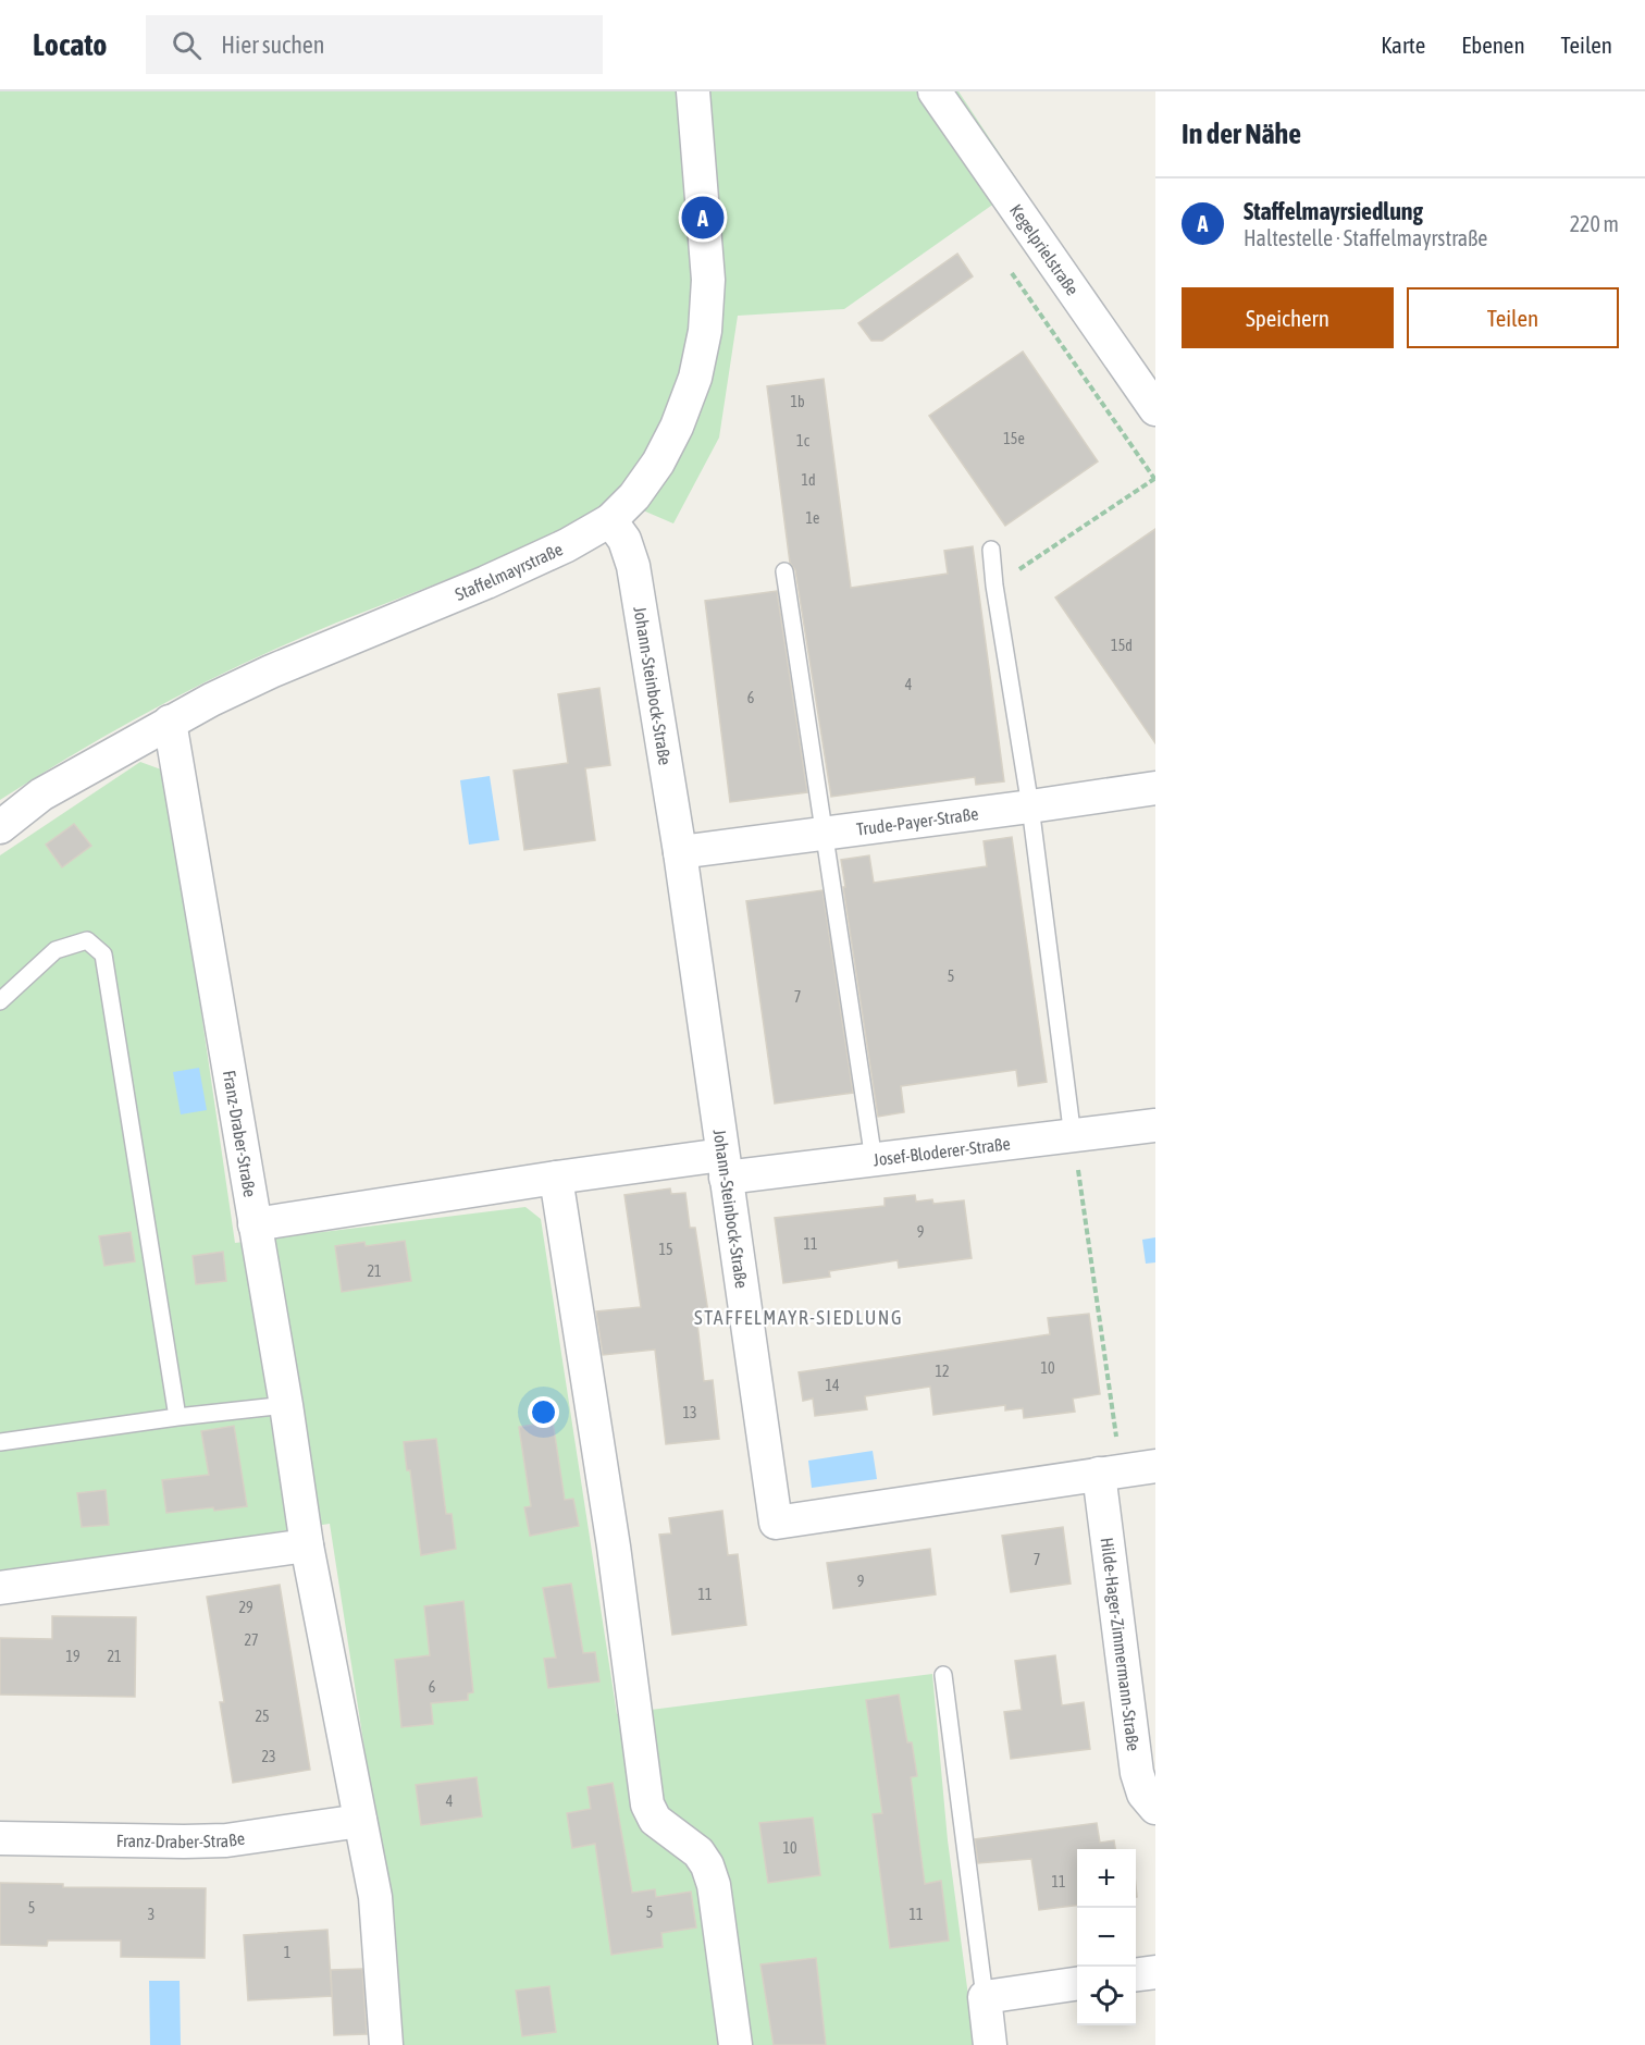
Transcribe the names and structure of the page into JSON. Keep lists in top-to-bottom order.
{
  "streets": {
    "street": [
      "Kegelprielstraße",
      "Staffelmayrstraße",
      "Johann-Steinbock-Straße",
      "Trude-Payer-Straße",
      "Franz-Draber-Straße",
      "Josef-Bloderer-Straße",
      "Hilde-Hager-Zimmermann-Straße"
    ]
  },
  "crossings": [
    ["Staffelmayrstraße", "Johann-Steinbock-Straße"],
    ["Staffelmayrstraße", "Franz-Draber-Straße"],
    ["Johann-Steinbock-Straße", "Trude-Payer-Straße"],
    ["Johann-Steinbock-Straße", "Josef-Bloderer-Straße"],
    ["Johann-Steinbock-Straße", "Hilde-Hager-Zimmermann-Straße"],
    ["Franz-Draber-Straße", "Josef-Bloderer-Straße"]
  ],
  "districts": ["STAFFELMAYR-SIEDLUNG"],
  "house_numbers": [
    "1b",
    "15e",
    "1c",
    "1d",
    "1e",
    "15d",
    "4",
    "6",
    "5",
    "7",
    "9",
    "11",
    "15",
    "21",
    "10",
    "12",
    "14",
    "13",
    "7",
    "9",
    "11",
    "29",
    "27",
    "19",
    "21",
    "6",
    "25",
    "23",
    "4",
    "10",
    "11",
    "5",
    "5",
    "3",
    "11",
    "1"
  ],
  "page": {
    "header": "Locato",
    "search": "Hier suchen",
    "nav": ["Karte", "Ebenen", "Teilen"],
    "heading": "In der Nähe",
    "list": [
      {
        "mark": "A",
        "name": "Staffelmayrsiedlung",
        "note": "Haltestelle · Staffelmayrstraße",
        "value": "220 m"
      }
    ],
    "pins": "A",
    "buttons": ["Speichern", "Teilen"],
    "map_buttons": ["+", "−"]
  }
}
